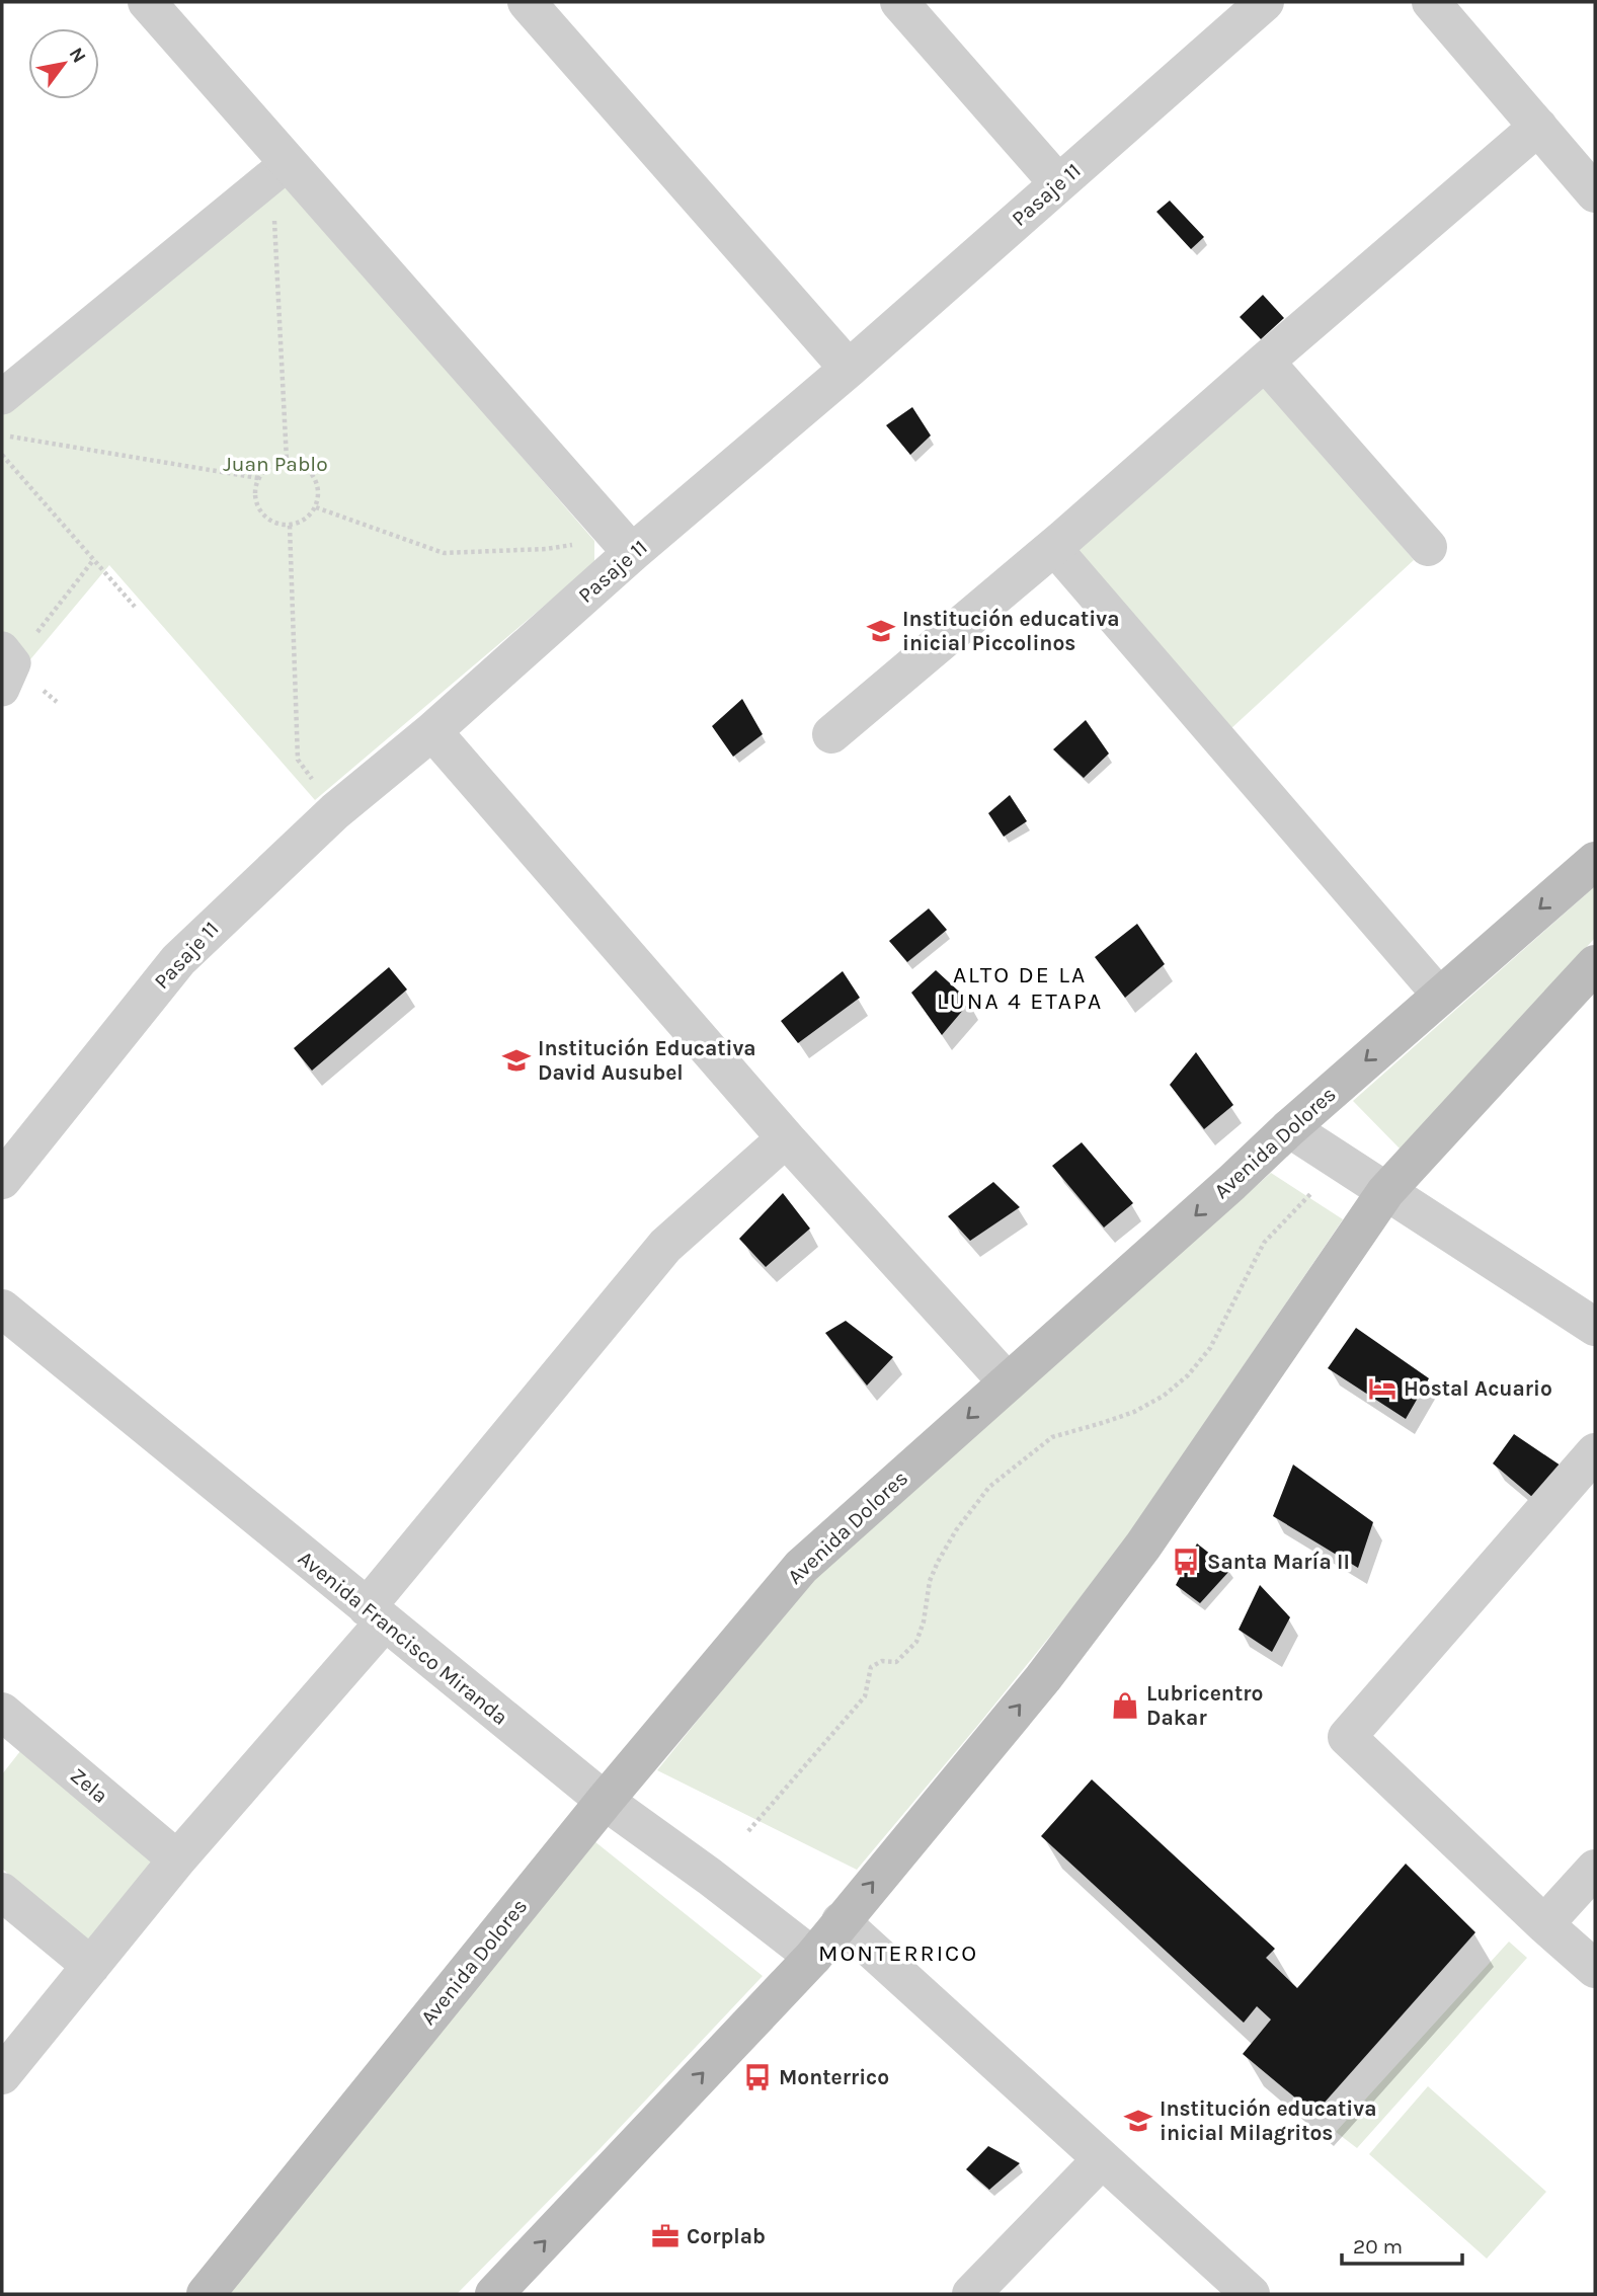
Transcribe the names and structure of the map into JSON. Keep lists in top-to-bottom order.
{
  "streets": {
    "main road": ["Avenida Dolores"],
    "street": ["Pasaje 11", "Avenida Francisco Miranda", "Zela"]
  },
  "crossings": [
    ["Avenida Dolores", "Avenida Francisco Miranda"]
  ],
  "districts": ["ALTO DE LA LUNA 4 ETAPA", "MONTERRICO"],
  "parks": ["Juan Pablo"],
  "places": {
    "school or university": ["Institución educativa inicial Piccolinos", "Institución Educativa David Ausubel", "Institución educativa inicial Milagritos"],
    "hotel": ["Hostal Acuario"],
    "bus stop": ["Santa María II", "Monterrico"],
    "shop": ["Lubricentro Dakar"],
    "office": ["Corplab"]
  },
  "scale_bar": "20 m",
  "north": "top right"
}
